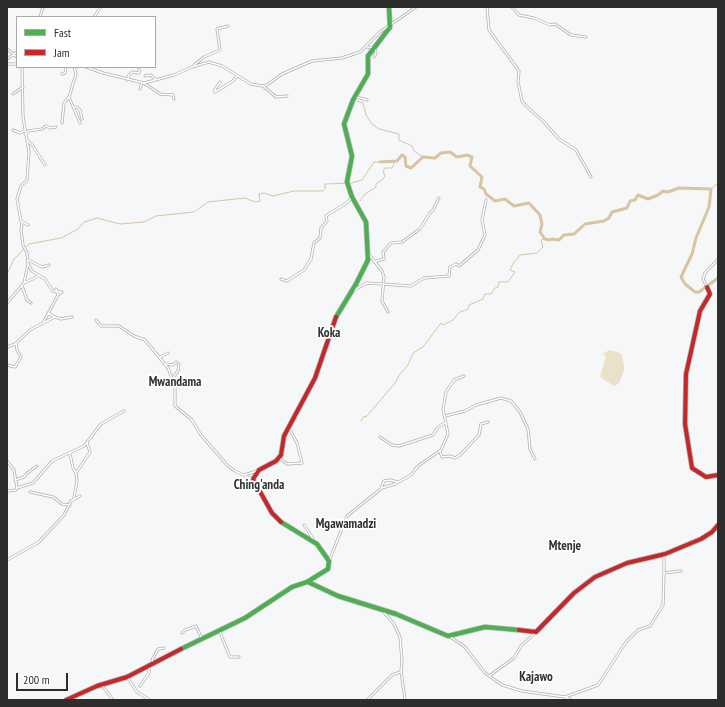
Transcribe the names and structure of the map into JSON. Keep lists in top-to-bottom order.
{
  "districts": [
    "Koka",
    "Mwandama",
    "Ching'anda",
    "Mgawamadzi",
    "Mtenje",
    "Kajawo"
  ],
  "legend": ["Fast", "Jam"],
  "scale_bar": "200 m"
}
